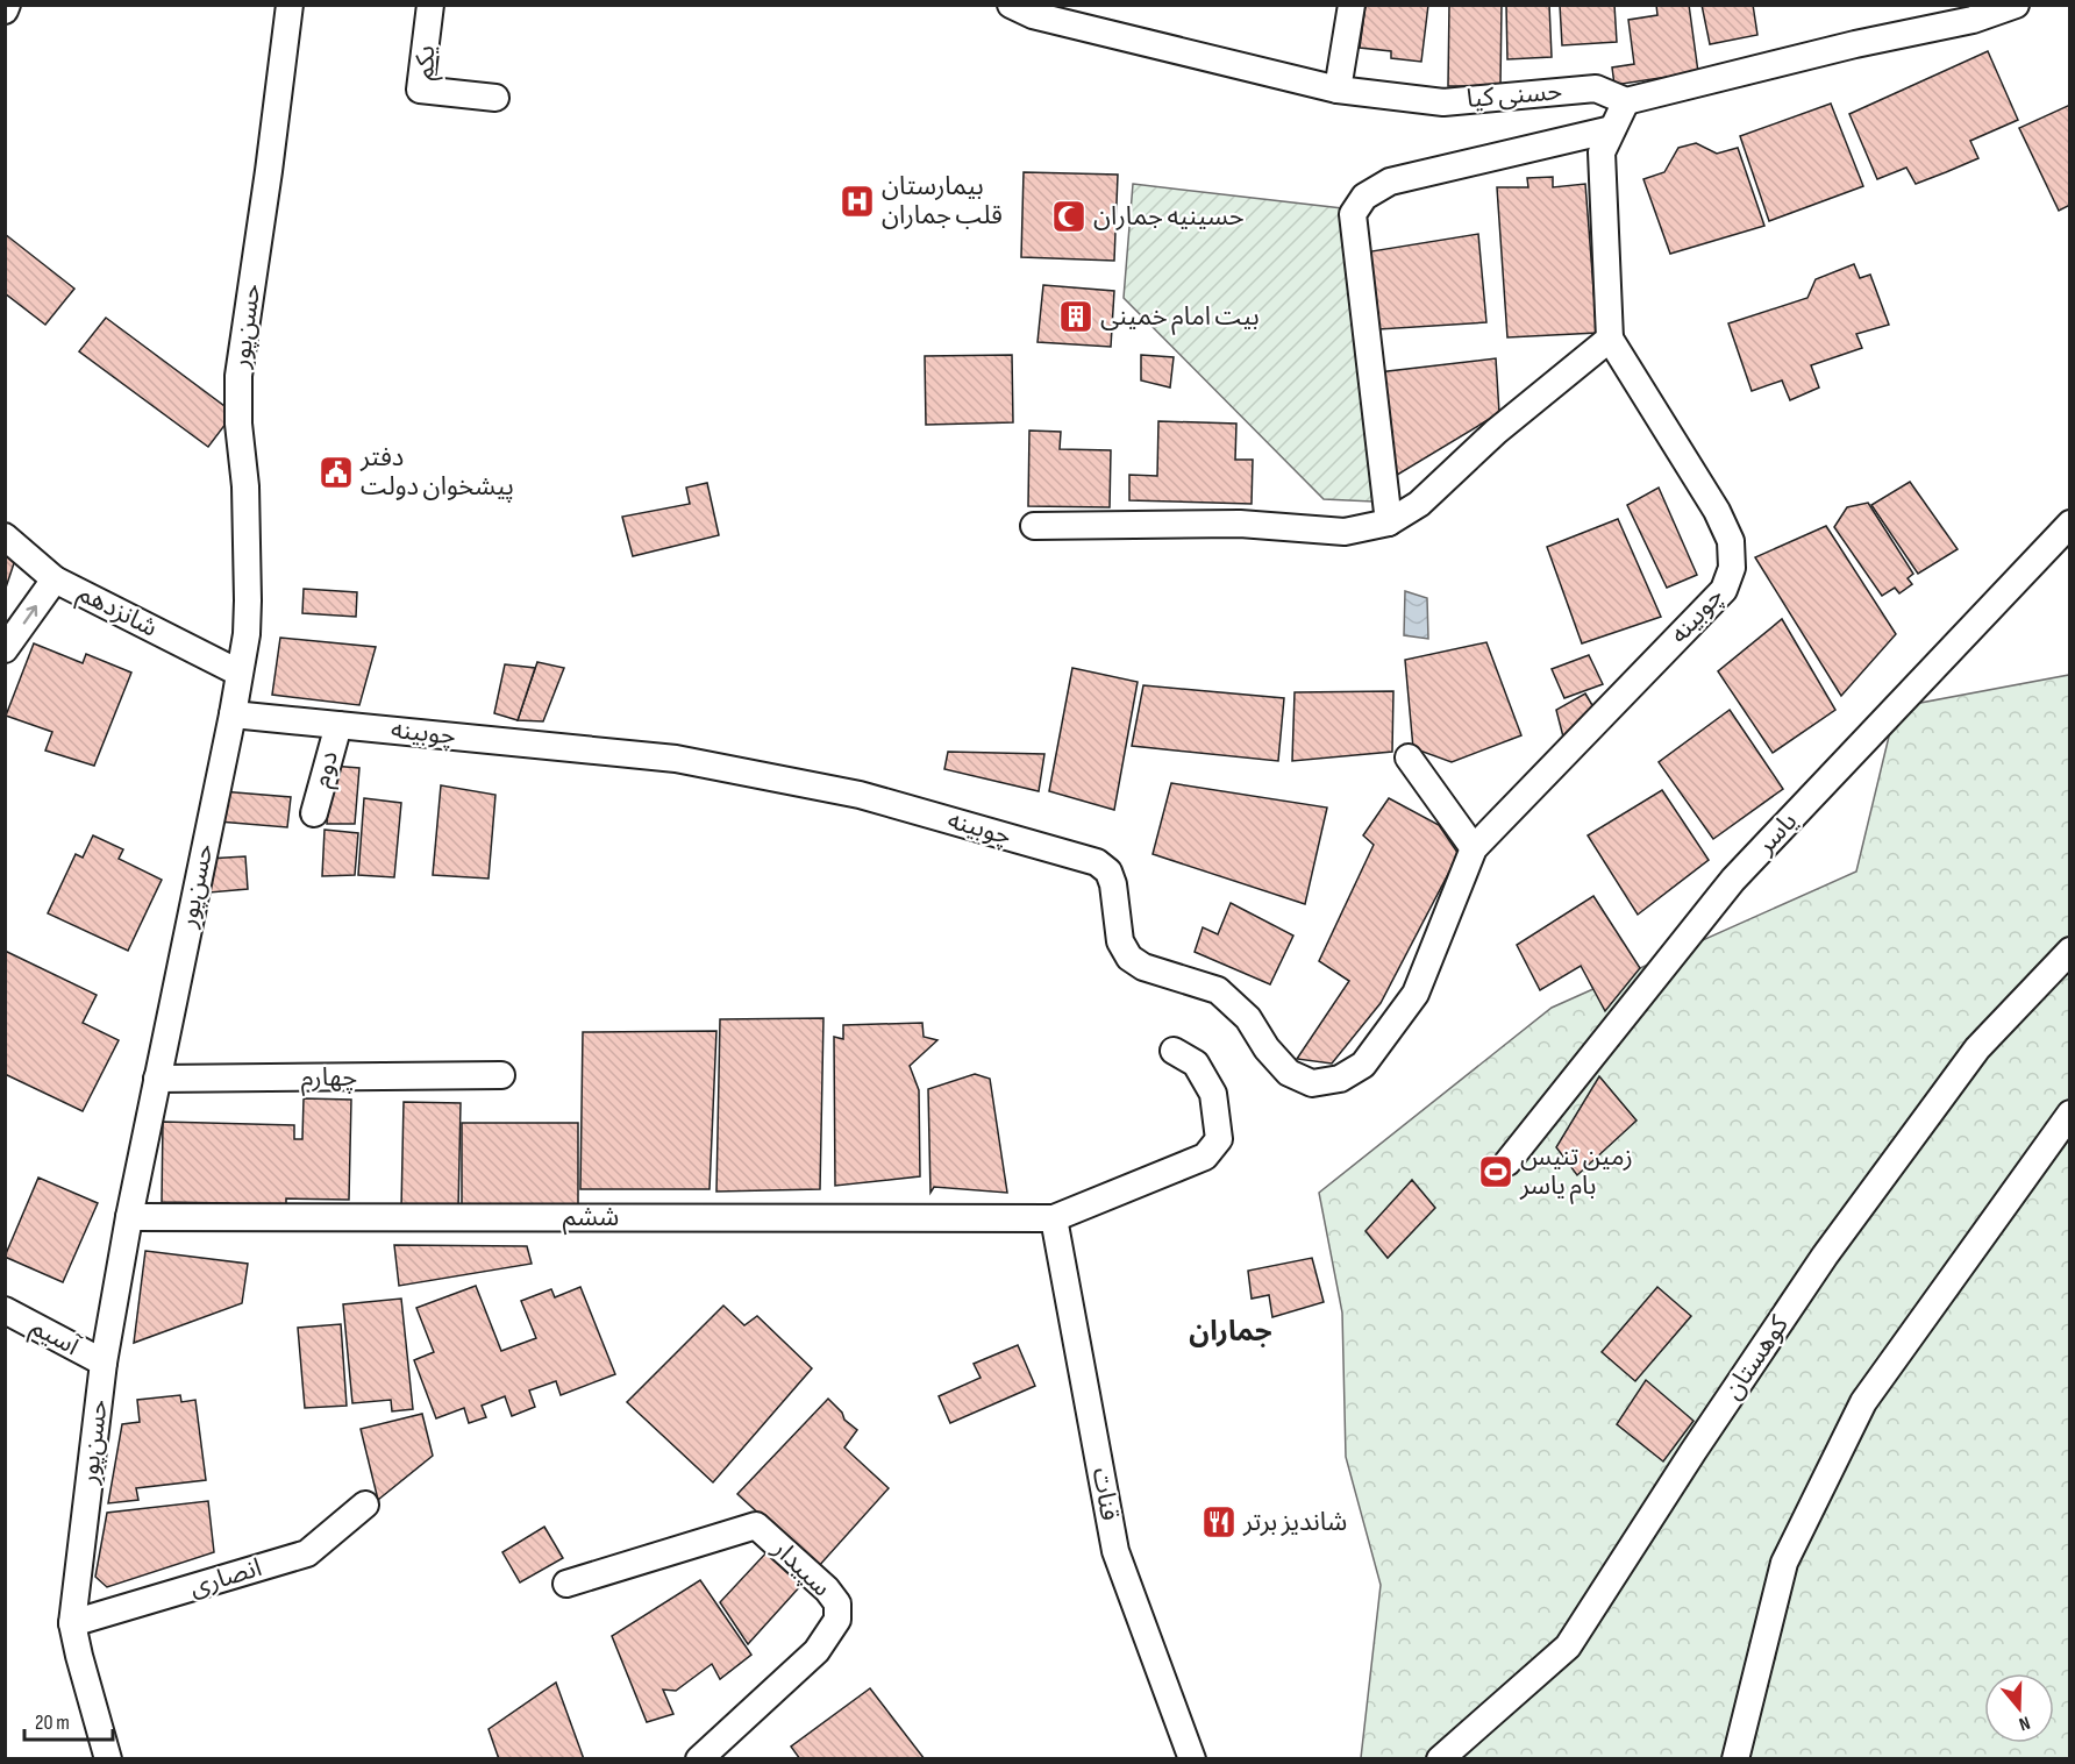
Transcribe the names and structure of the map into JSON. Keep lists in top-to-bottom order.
{
  "streets": {
    "street": [
      "یکم",
      "حسنی کیا",
      "حسن‌پور",
      "شانزدهم",
      "چوبینه",
      "دوم",
      "یاسر",
      "چهارم",
      "ششم",
      "آسیم",
      "کوهستان",
      "قنات",
      "سپیدار",
      "انصاری"
    ]
  },
  "crossings": [
    ["حسنی کیا", "چوبینه"],
    ["حسن‌پور", "شانزدهم"],
    ["حسن‌پور", "چوبینه"],
    ["حسن‌پور", "چهارم"],
    ["حسن‌پور", "ششم"],
    ["حسن‌پور", "آسیم"],
    ["حسن‌پور", "انصاری"],
    ["چوبینه", "دوم"],
    ["ششم", "قنات"]
  ],
  "districts": ["جماران"],
  "places": {
    "hospital": ["بیمارستان قلب جماران"],
    "mosque": ["حسینیه جماران"],
    "building": ["بیت امام خمینی"],
    "public building": ["دفتر پیشخوان دولت"],
    "sports": ["زمین تنیس بام یاسر"],
    "restaurant": ["شاندیز برتر"]
  },
  "scale_bar": "20 m",
  "north": "bottom"
}
